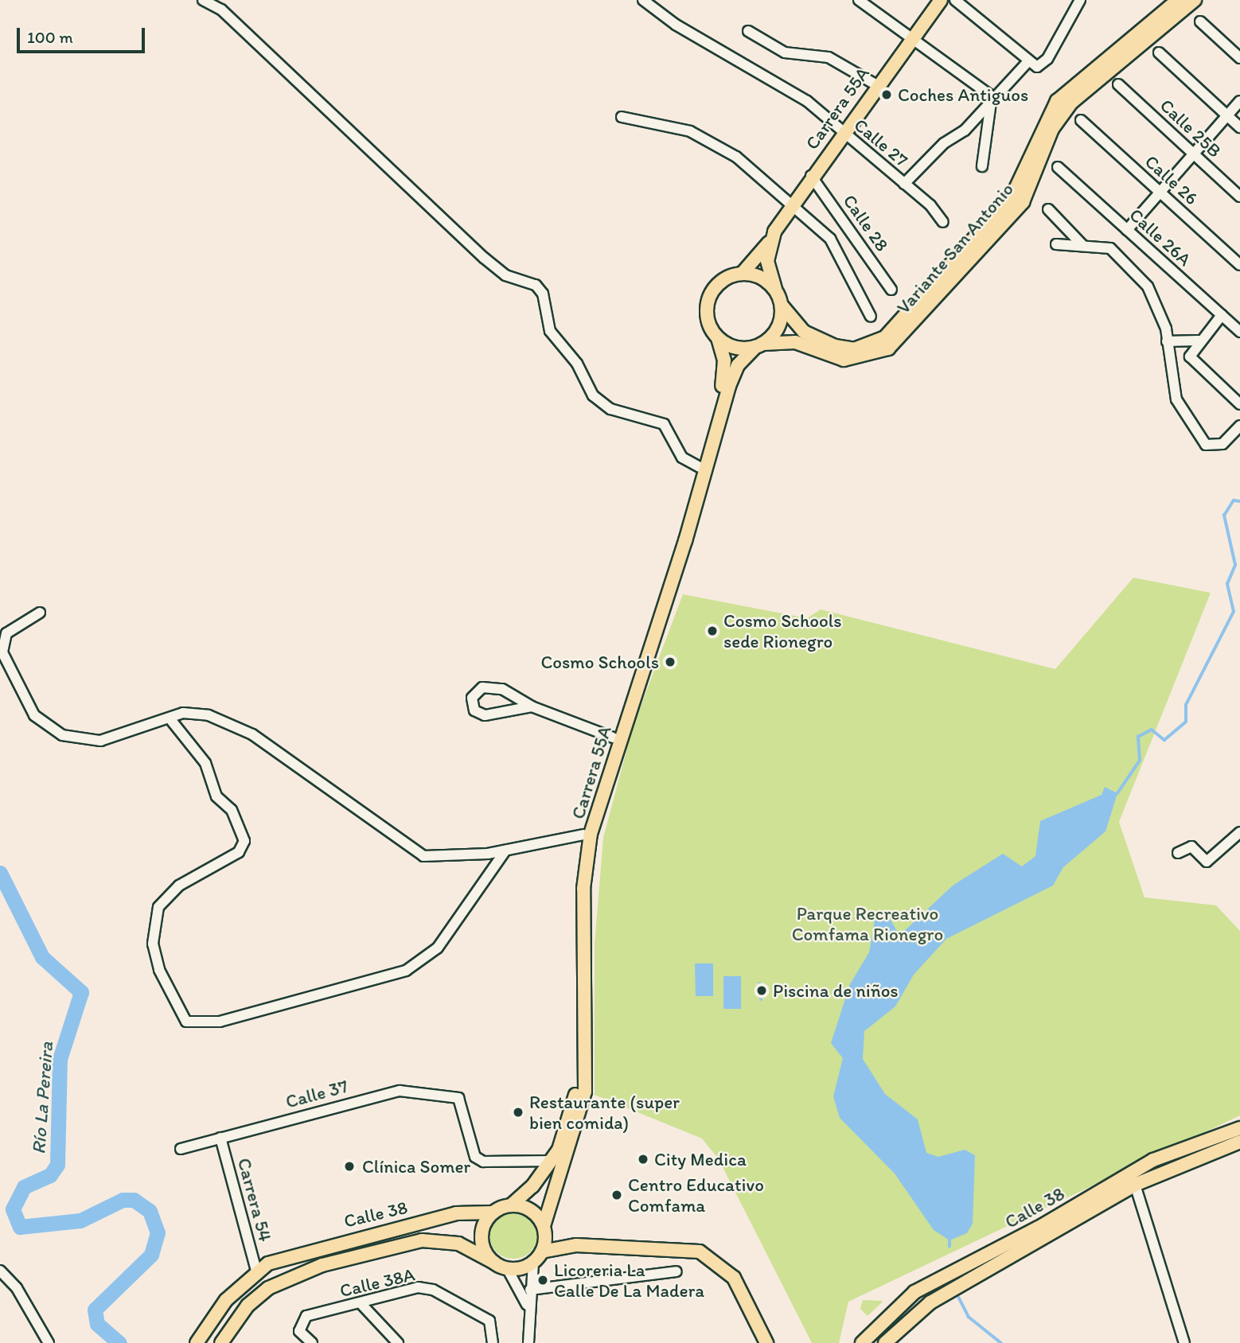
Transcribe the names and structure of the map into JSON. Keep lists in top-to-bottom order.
{
  "streets": {
    "main road": ["Carrera 55A", "Variante San Antonio", "Calle 38"],
    "street": [
      "Calle 25B",
      "Calle 27",
      "Calle 26",
      "Calle 28",
      "Calle 26A",
      "Calle 37",
      "Carrera 54",
      "Calle 38A"
    ]
  },
  "crossings": [
    ["Carrera 55A", "Calle 27"],
    ["Carrera 55A", "Calle 28"],
    ["Carrera 55A", "Variante San Antonio"],
    ["Carrera 55A", "Calle 37"],
    ["Carrera 55A", "Calle 38"],
    ["Calle 37", "Carrera 54"],
    ["Carrera 54", "Calle 38"]
  ],
  "water": ["Río La Pereira"],
  "parks": ["Parque Recreativo Comfama Rionegro"],
  "places": [
    "Coches Antiguos",
    "Cosmo Schools sede Rionegro",
    "Cosmo Schools",
    "Piscina de niños",
    "Restaurante (super bien comida)",
    "City Medica",
    "Clínica Somer",
    "Centro Educativo Comfama",
    "Licoreria La Calle De La Madera"
  ],
  "scale_bar": "100 m"
}
